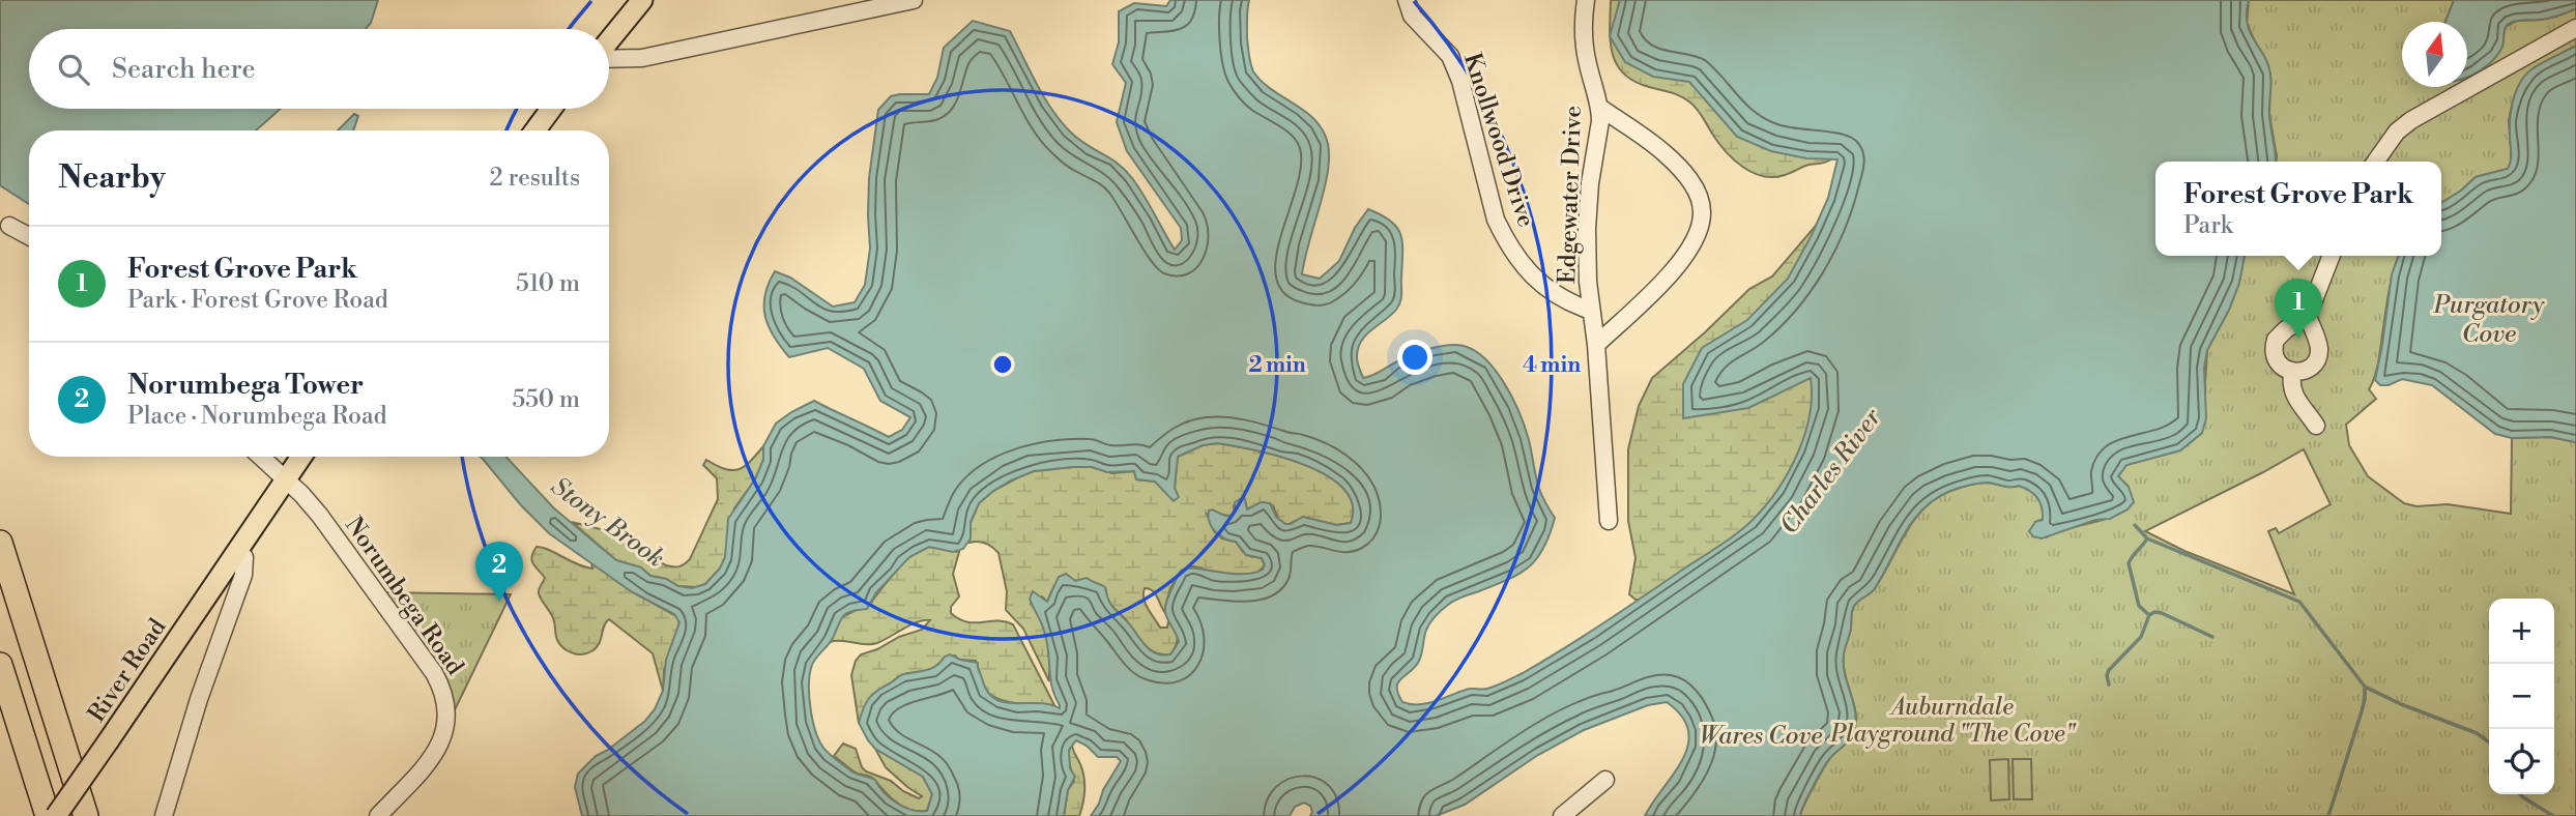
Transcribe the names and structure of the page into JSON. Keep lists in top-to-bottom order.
{
  "streets": {
    "main road": ["River Road"],
    "street": ["Knollwood Drive", "Edgewater Drive", "Norumbega Road"]
  },
  "crossings": [
    ["Knollwood Drive", "Edgewater Drive"],
    ["Norumbega Road", "River Road"]
  ],
  "water": [
    "Purgatory Cove",
    "Charles River",
    "Stony Brook",
    "Wares Cove"
  ],
  "parks": ["Auburndale Playground \"The Cove\""],
  "north": "top",
  "page": {
    "search": "Search here",
    "heading": ["Nearby", "2 results"],
    "popup": ["Forest Grove Park", "Park"],
    "list": [
      {
        "mark": "1",
        "name": "Forest Grove Park",
        "note": "Park · Forest Grove Road",
        "value": "510 m"
      },
      {
        "mark": "2",
        "name": "Norumbega Tower",
        "note": "Place · Norumbega Road",
        "value": "550 m"
      }
    ],
    "pins": ["1", "2"],
    "map_buttons": ["+", "−"]
  },
  "rings": ["2 min", "4 min"]
}
